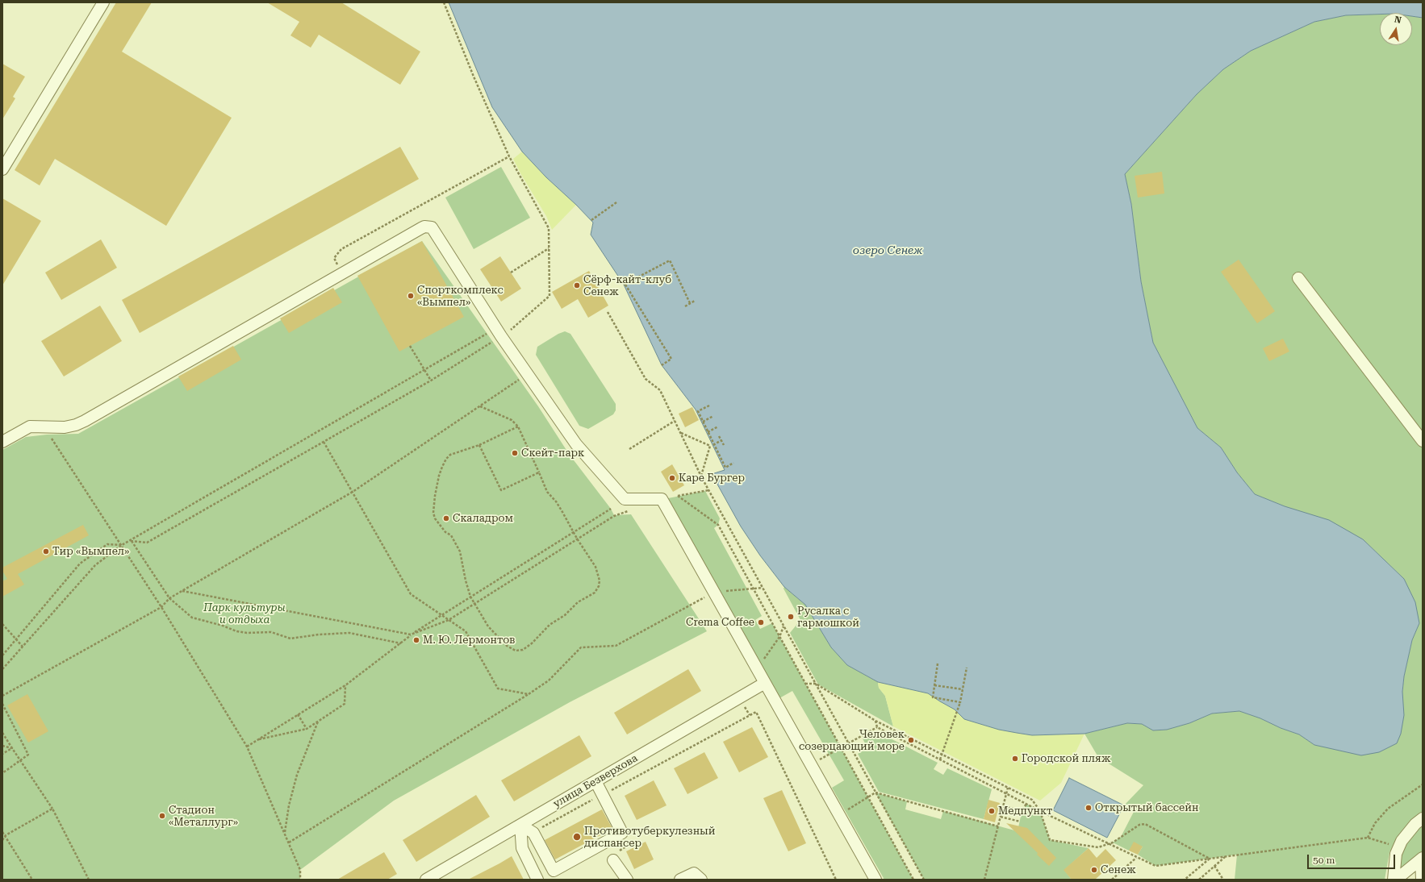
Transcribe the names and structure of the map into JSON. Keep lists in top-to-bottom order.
{
  "streets": {
    "street": ["улица Безверхова"]
  },
  "water": ["озеро Сенеж"],
  "parks": ["Парк культуры и отдыха"],
  "places": [
    "Сёрф-кайт-клуб Сенеж",
    "Спорткомплекс «Вымпел»",
    "Скейт-парк",
    "Каре Бургер",
    "Скаладром",
    "Тир «Вымпел»",
    "Русалка с гармошкой",
    "Crema Coffee",
    "М. Ю. Лермонтов",
    "Человек созерцающий море",
    "Городской пляж",
    "Открытый бассейн",
    "Медпункт",
    "Стадион «Металлург»",
    "Противотуберкулезный диспансер",
    "Сенеж"
  ],
  "scale_bar": "50 m",
  "north": "top"
}
